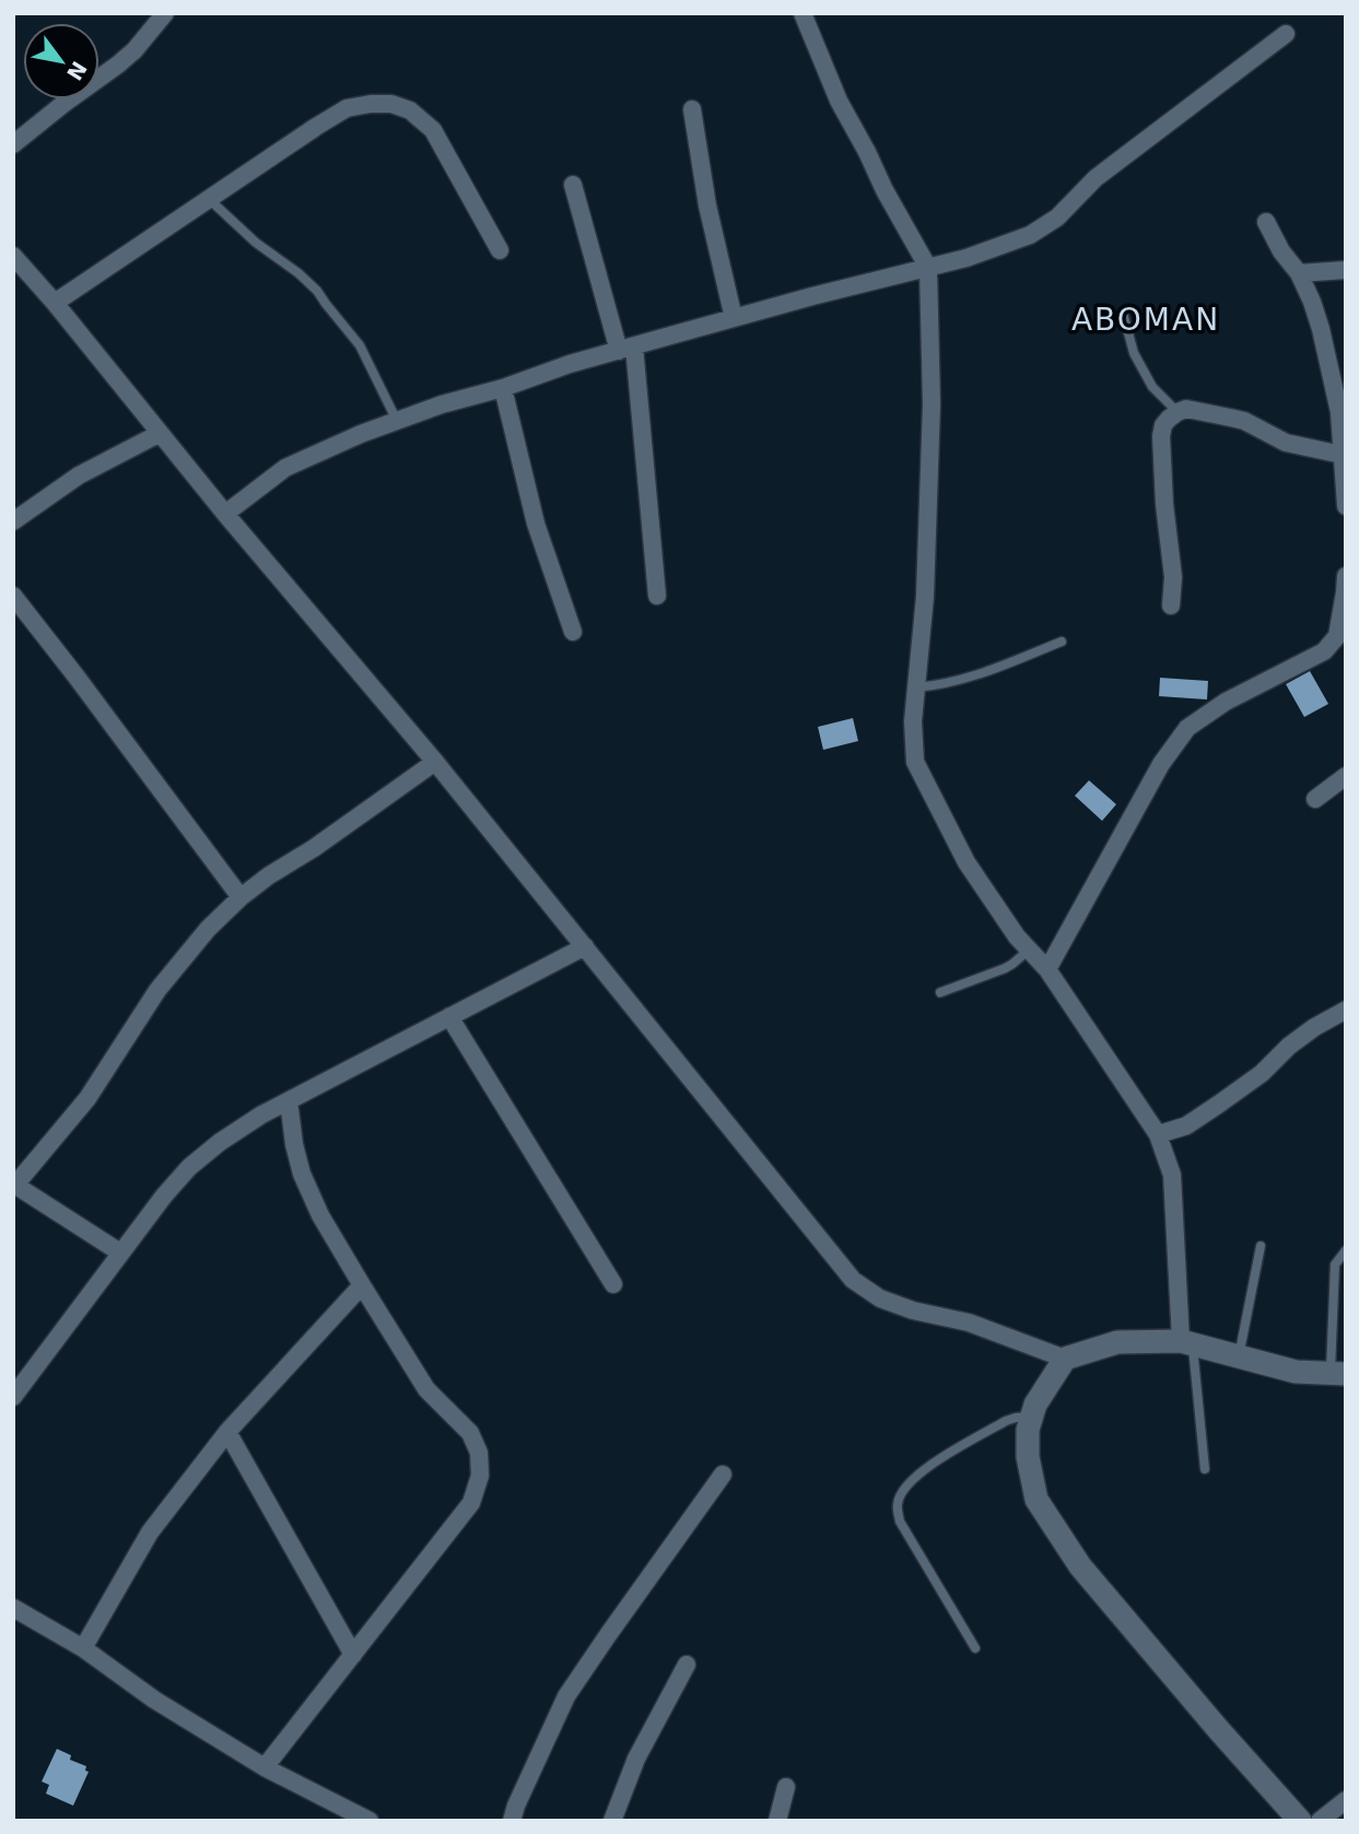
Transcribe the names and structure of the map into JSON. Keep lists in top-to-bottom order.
{
  "districts": ["ABOMAN"],
  "north": "bottom right"
}
